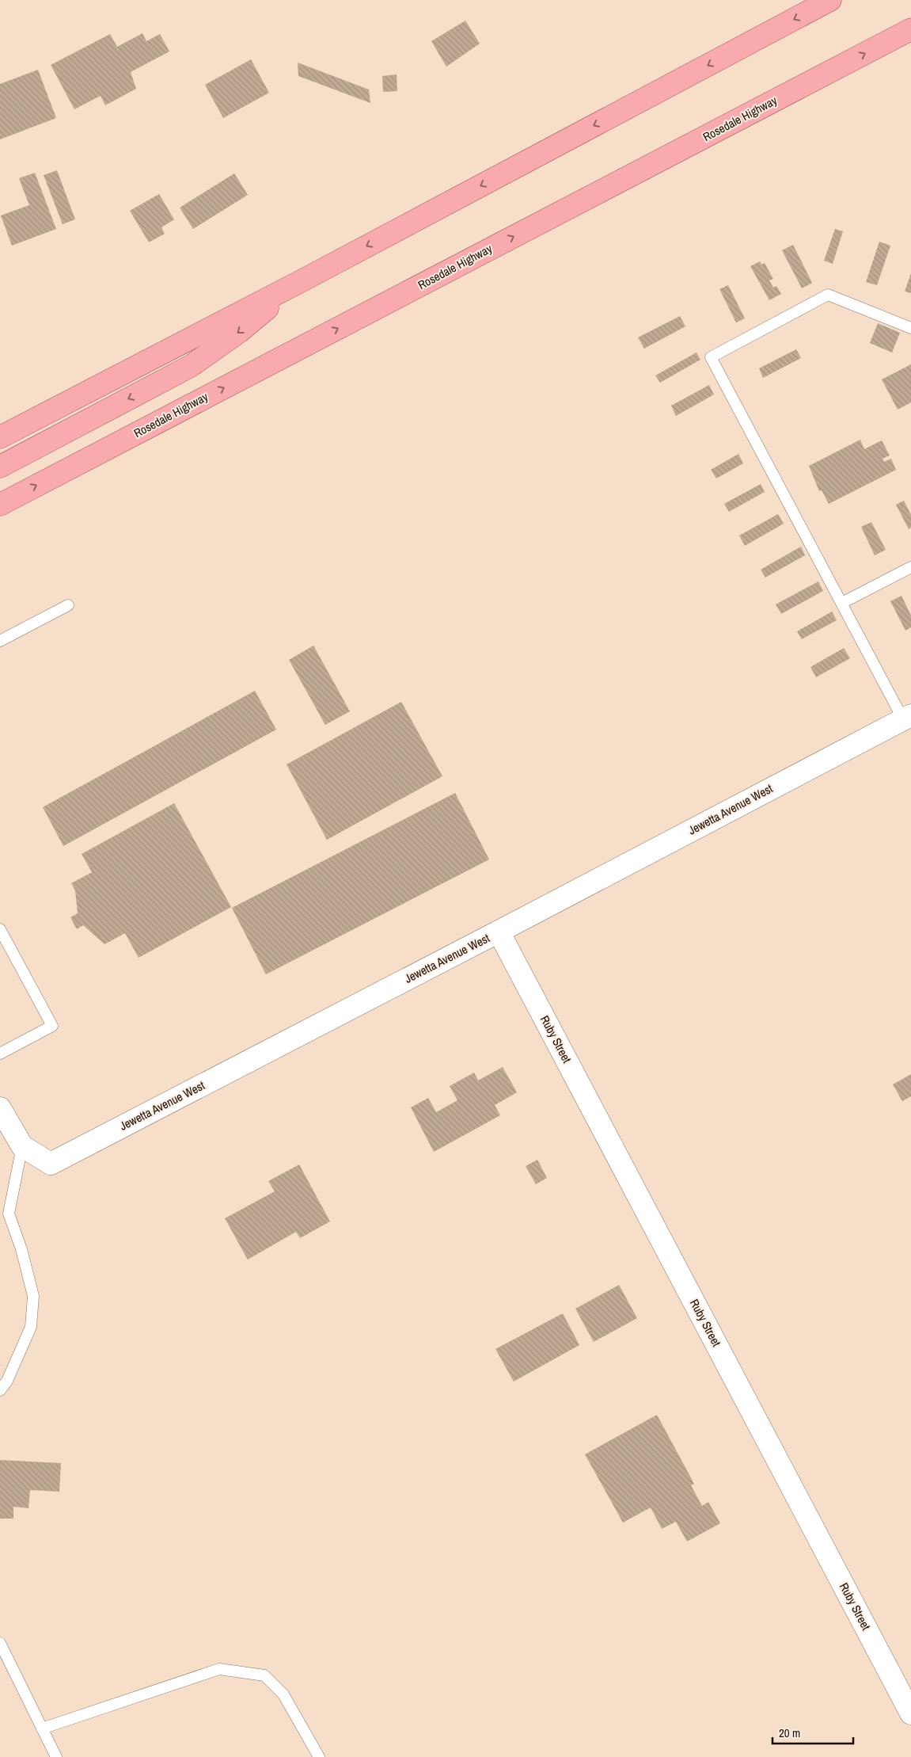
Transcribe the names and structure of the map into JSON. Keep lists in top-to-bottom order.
{
  "streets": {
    "main road": ["Rosedale Highway"],
    "street": ["Jewetta Avenue West", "Ruby Street"]
  },
  "crossings": [
    ["Jewetta Avenue West", "Ruby Street"]
  ],
  "scale_bar": "20 m"
}
